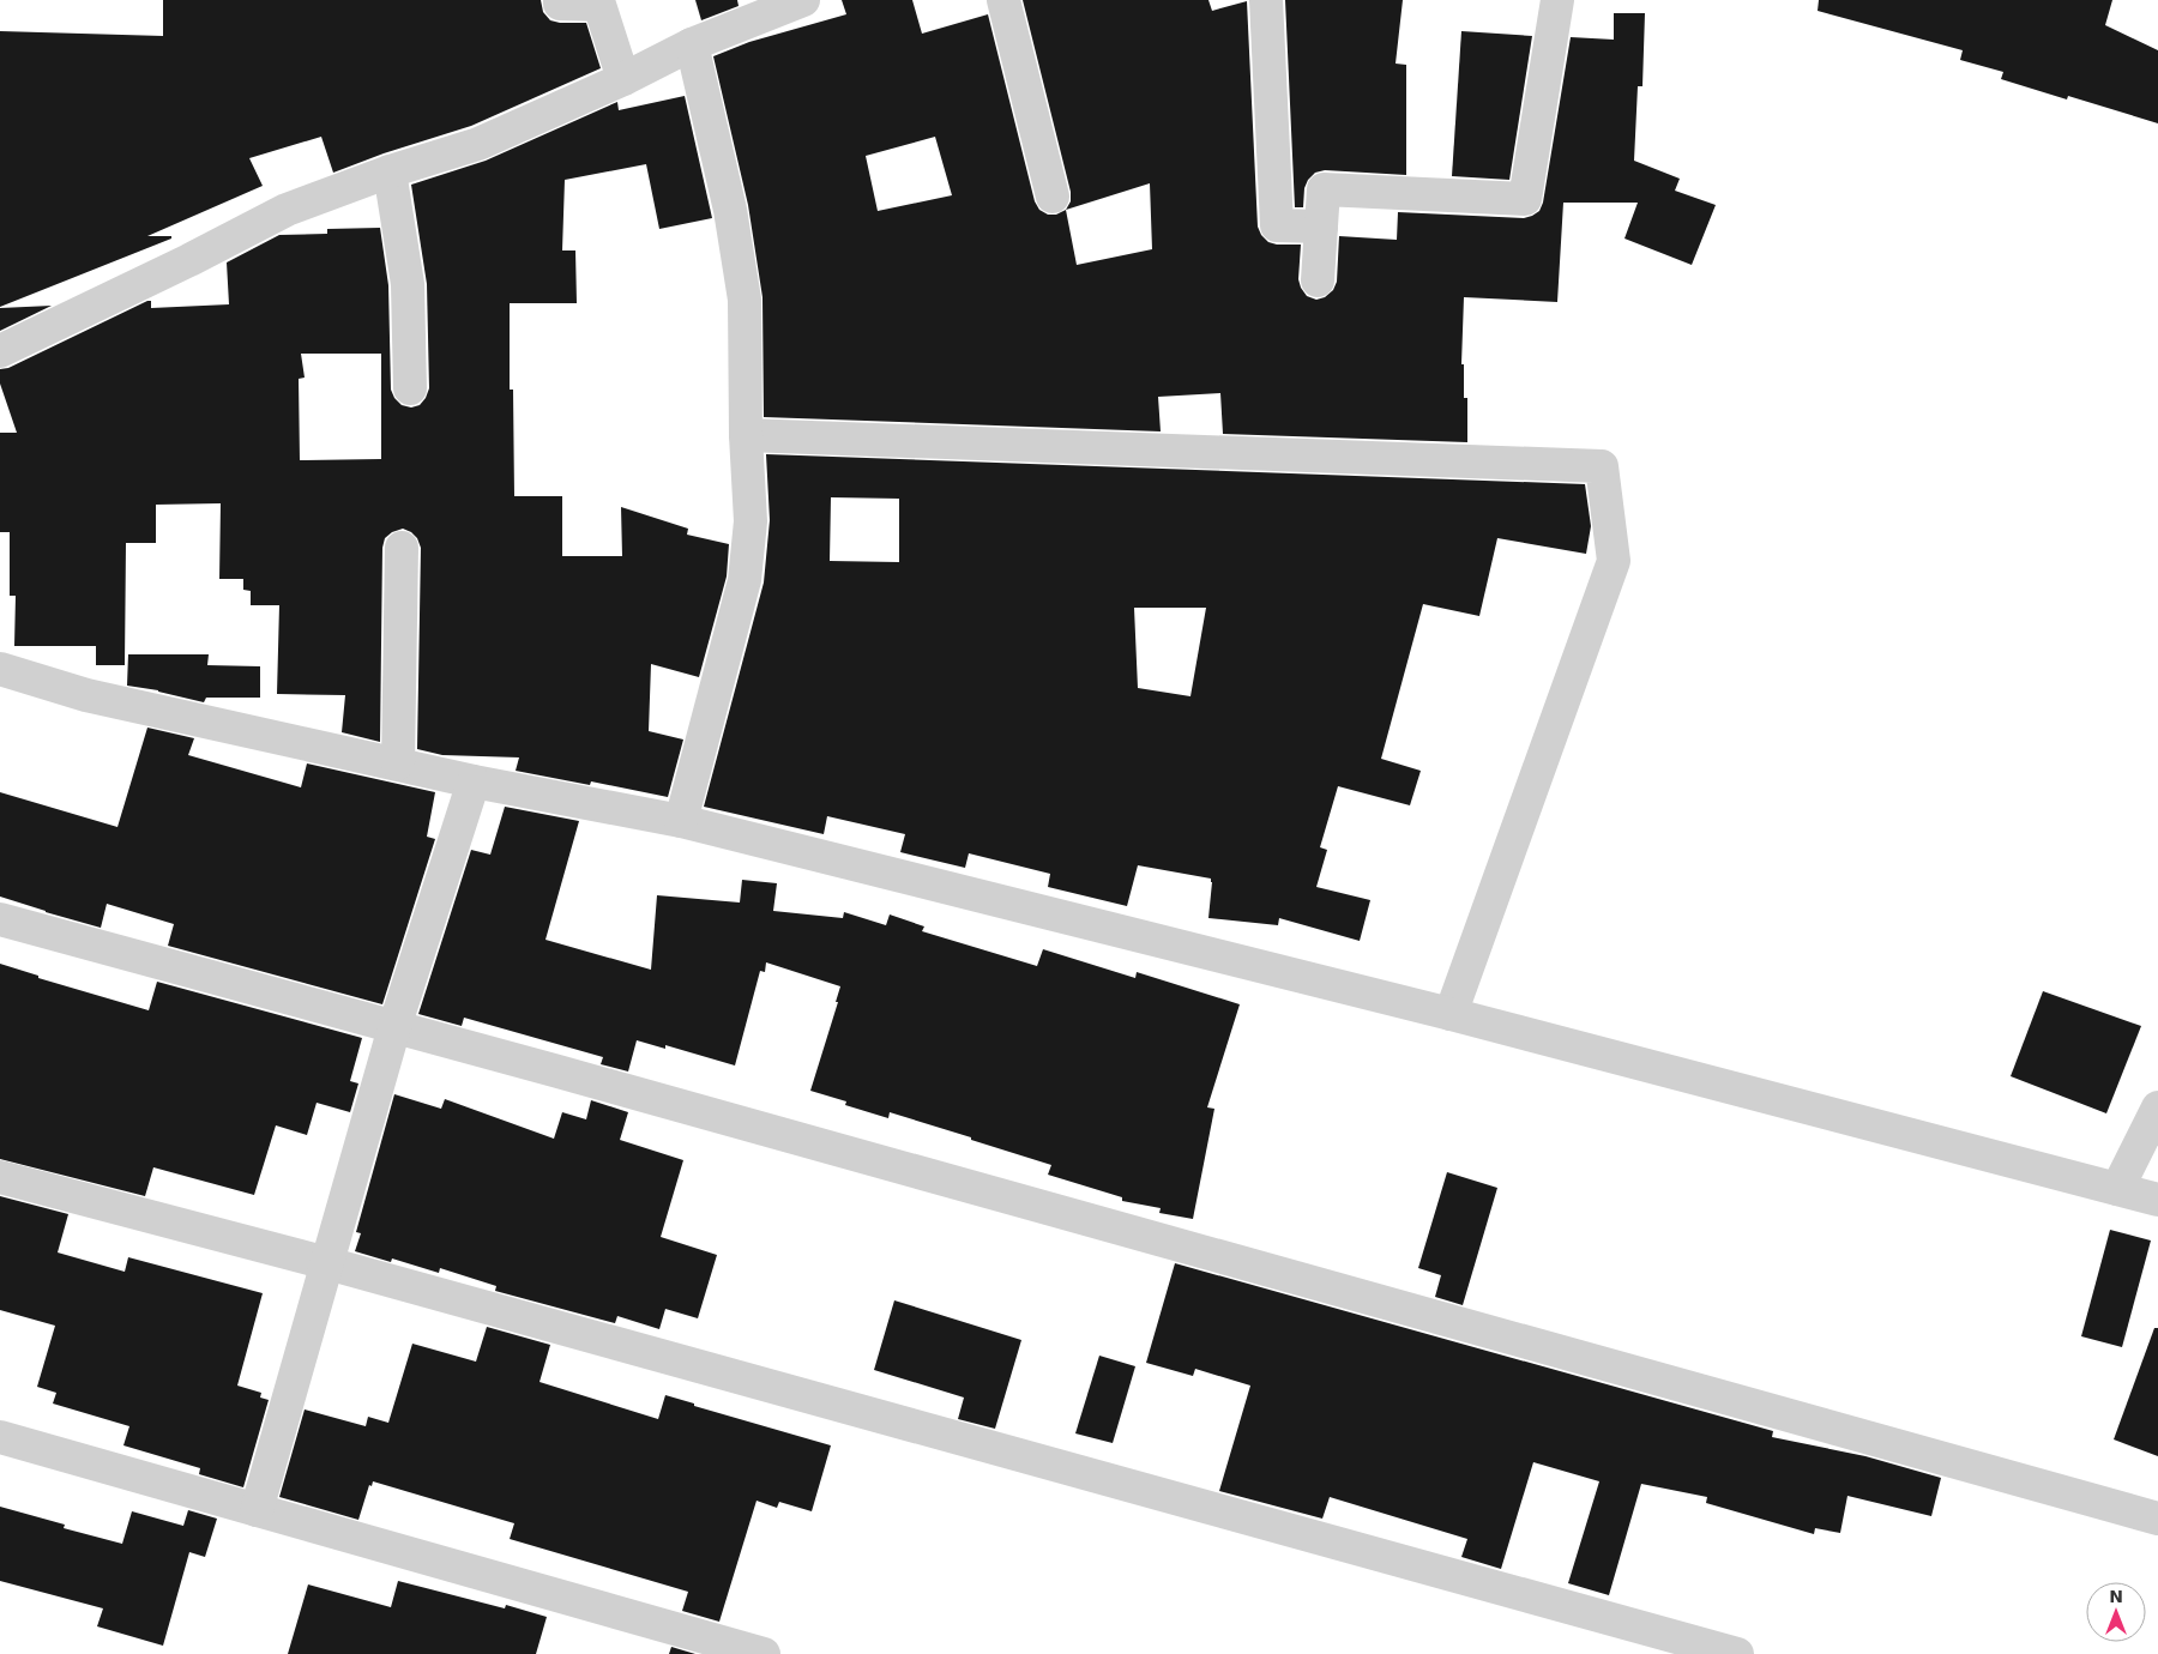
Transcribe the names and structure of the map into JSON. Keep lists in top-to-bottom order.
{
  "north": "top"
}
